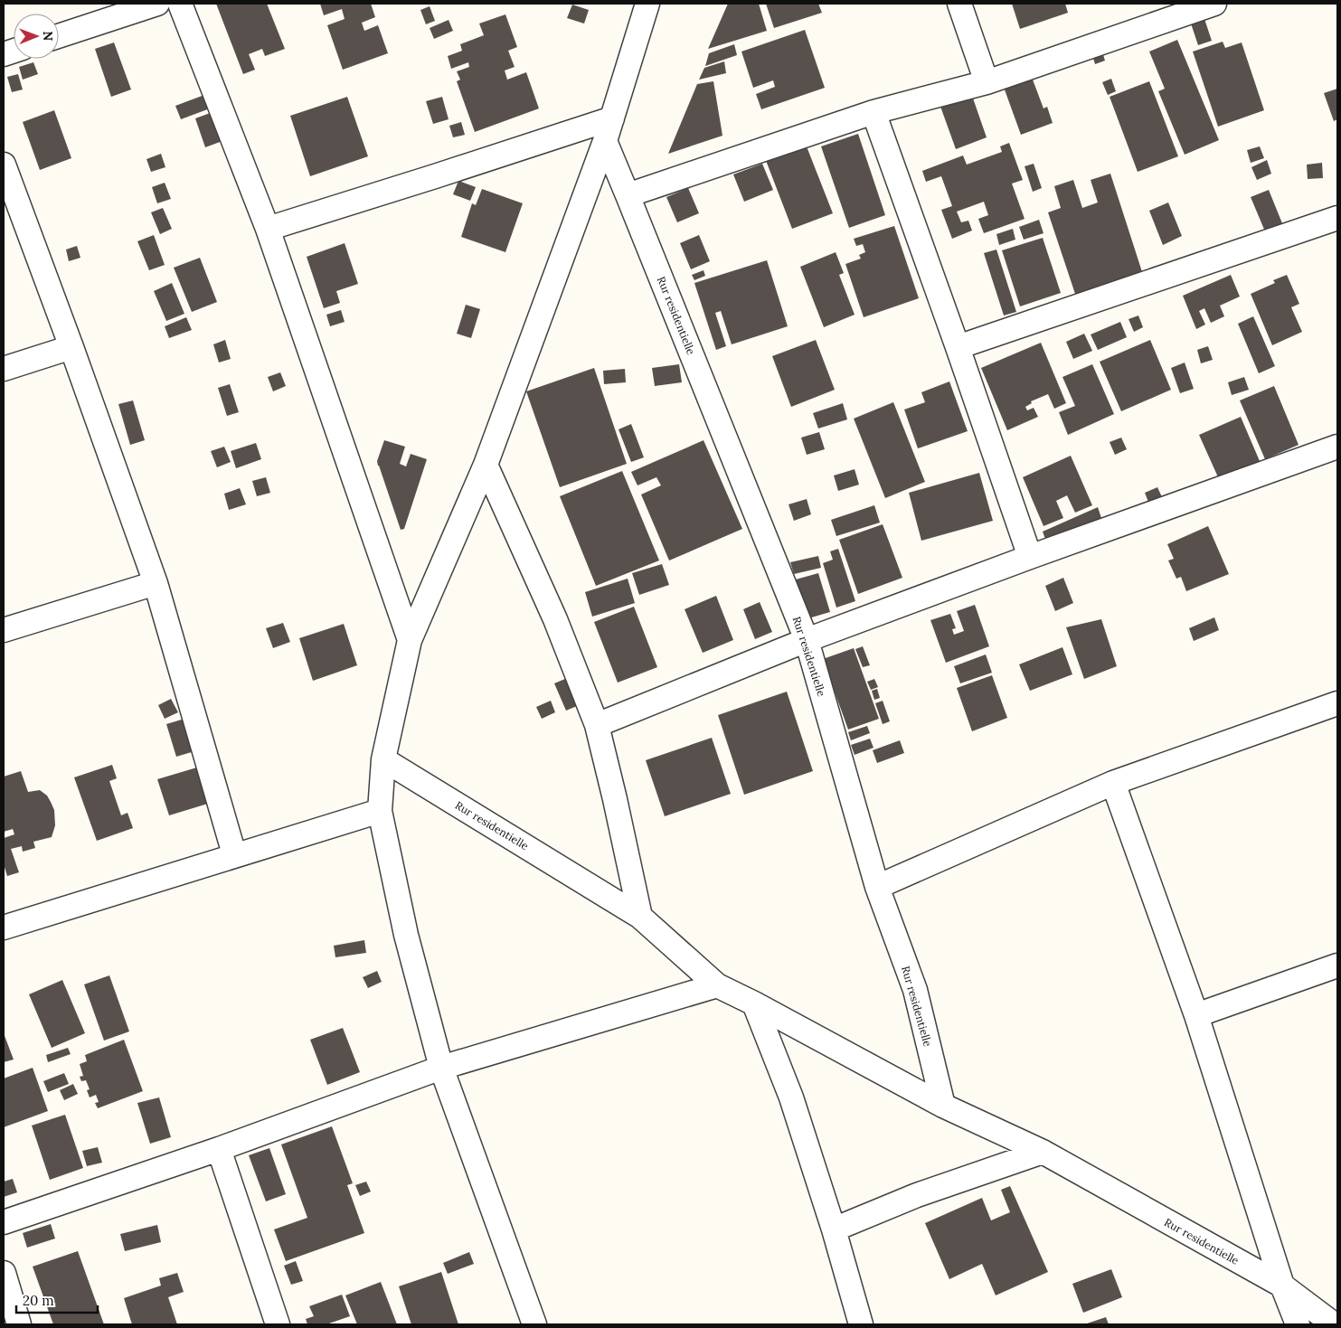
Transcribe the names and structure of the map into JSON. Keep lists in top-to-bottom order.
{
  "streets": {
    "street": ["Rur residentielle"]
  },
  "scale_bar": "20 m",
  "north": "right"
}
